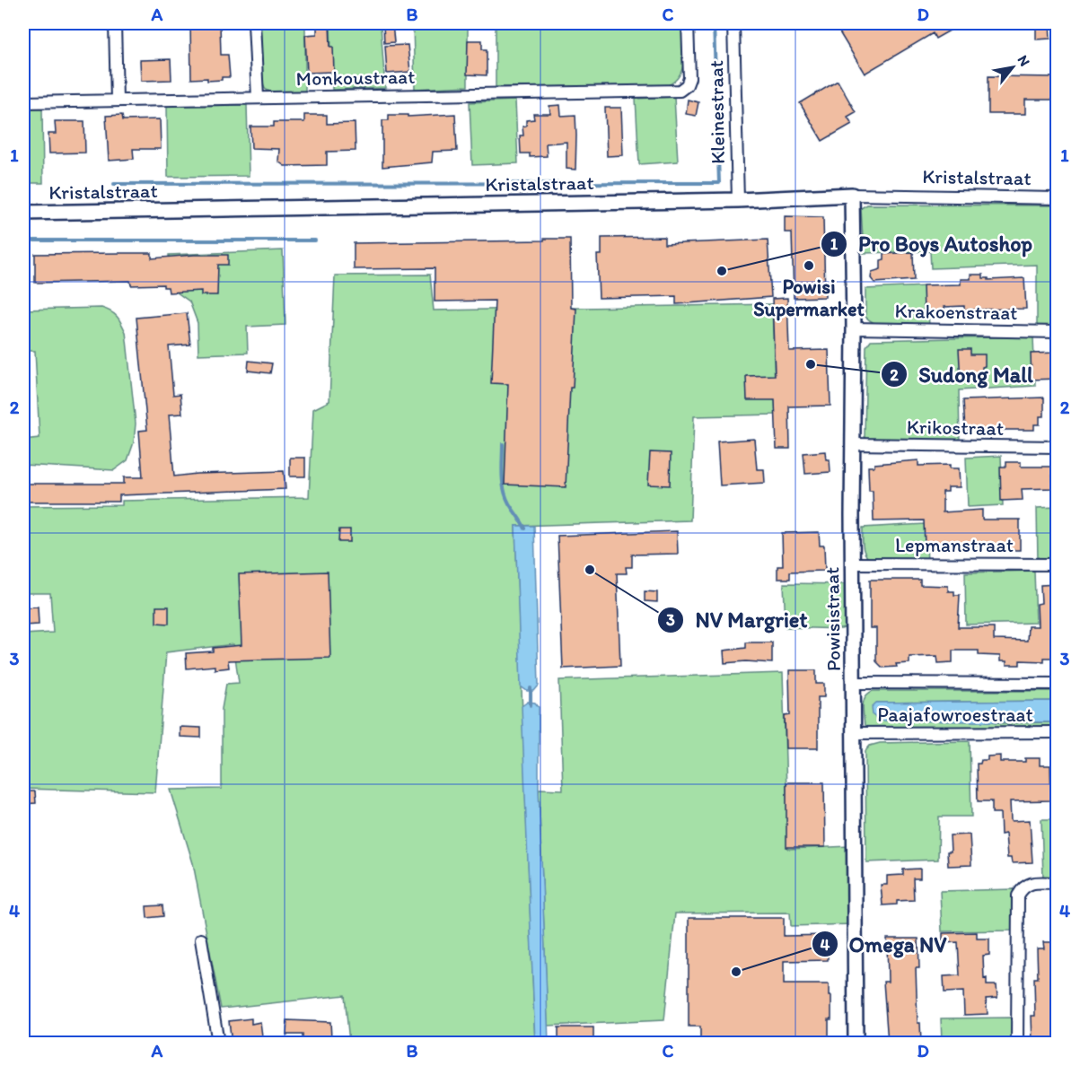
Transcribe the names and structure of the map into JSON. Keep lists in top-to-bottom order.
{
  "streets": {
    "street": [
      "Monkoustraat",
      "Kleinestraat",
      "Kristalstraat",
      "Krakoenstraat",
      "Krikostraat",
      "Lepmanstraat",
      "Powisistraat",
      "Paajafowroestraat"
    ]
  },
  "crossings": [
    ["Kleinestraat", "Kristalstraat"],
    ["Kristalstraat", "Powisistraat"],
    ["Krakoenstraat", "Powisistraat"],
    ["Krikostraat", "Powisistraat"],
    ["Lepmanstraat", "Powisistraat"],
    ["Powisistraat", "Paajafowroestraat"]
  ],
  "places": [
    "Powisi Supermarket",
    "Pro Boys Autoshop",
    "Sudong Mall",
    "NV Margriet",
    "Omega NV"
  ],
  "north": "top right",
  "grid": {
    "columns": [
      "A",
      "B",
      "C",
      "D"
    ],
    "rows": [
      "1",
      "2",
      "3",
      "4"
    ]
  }
}
